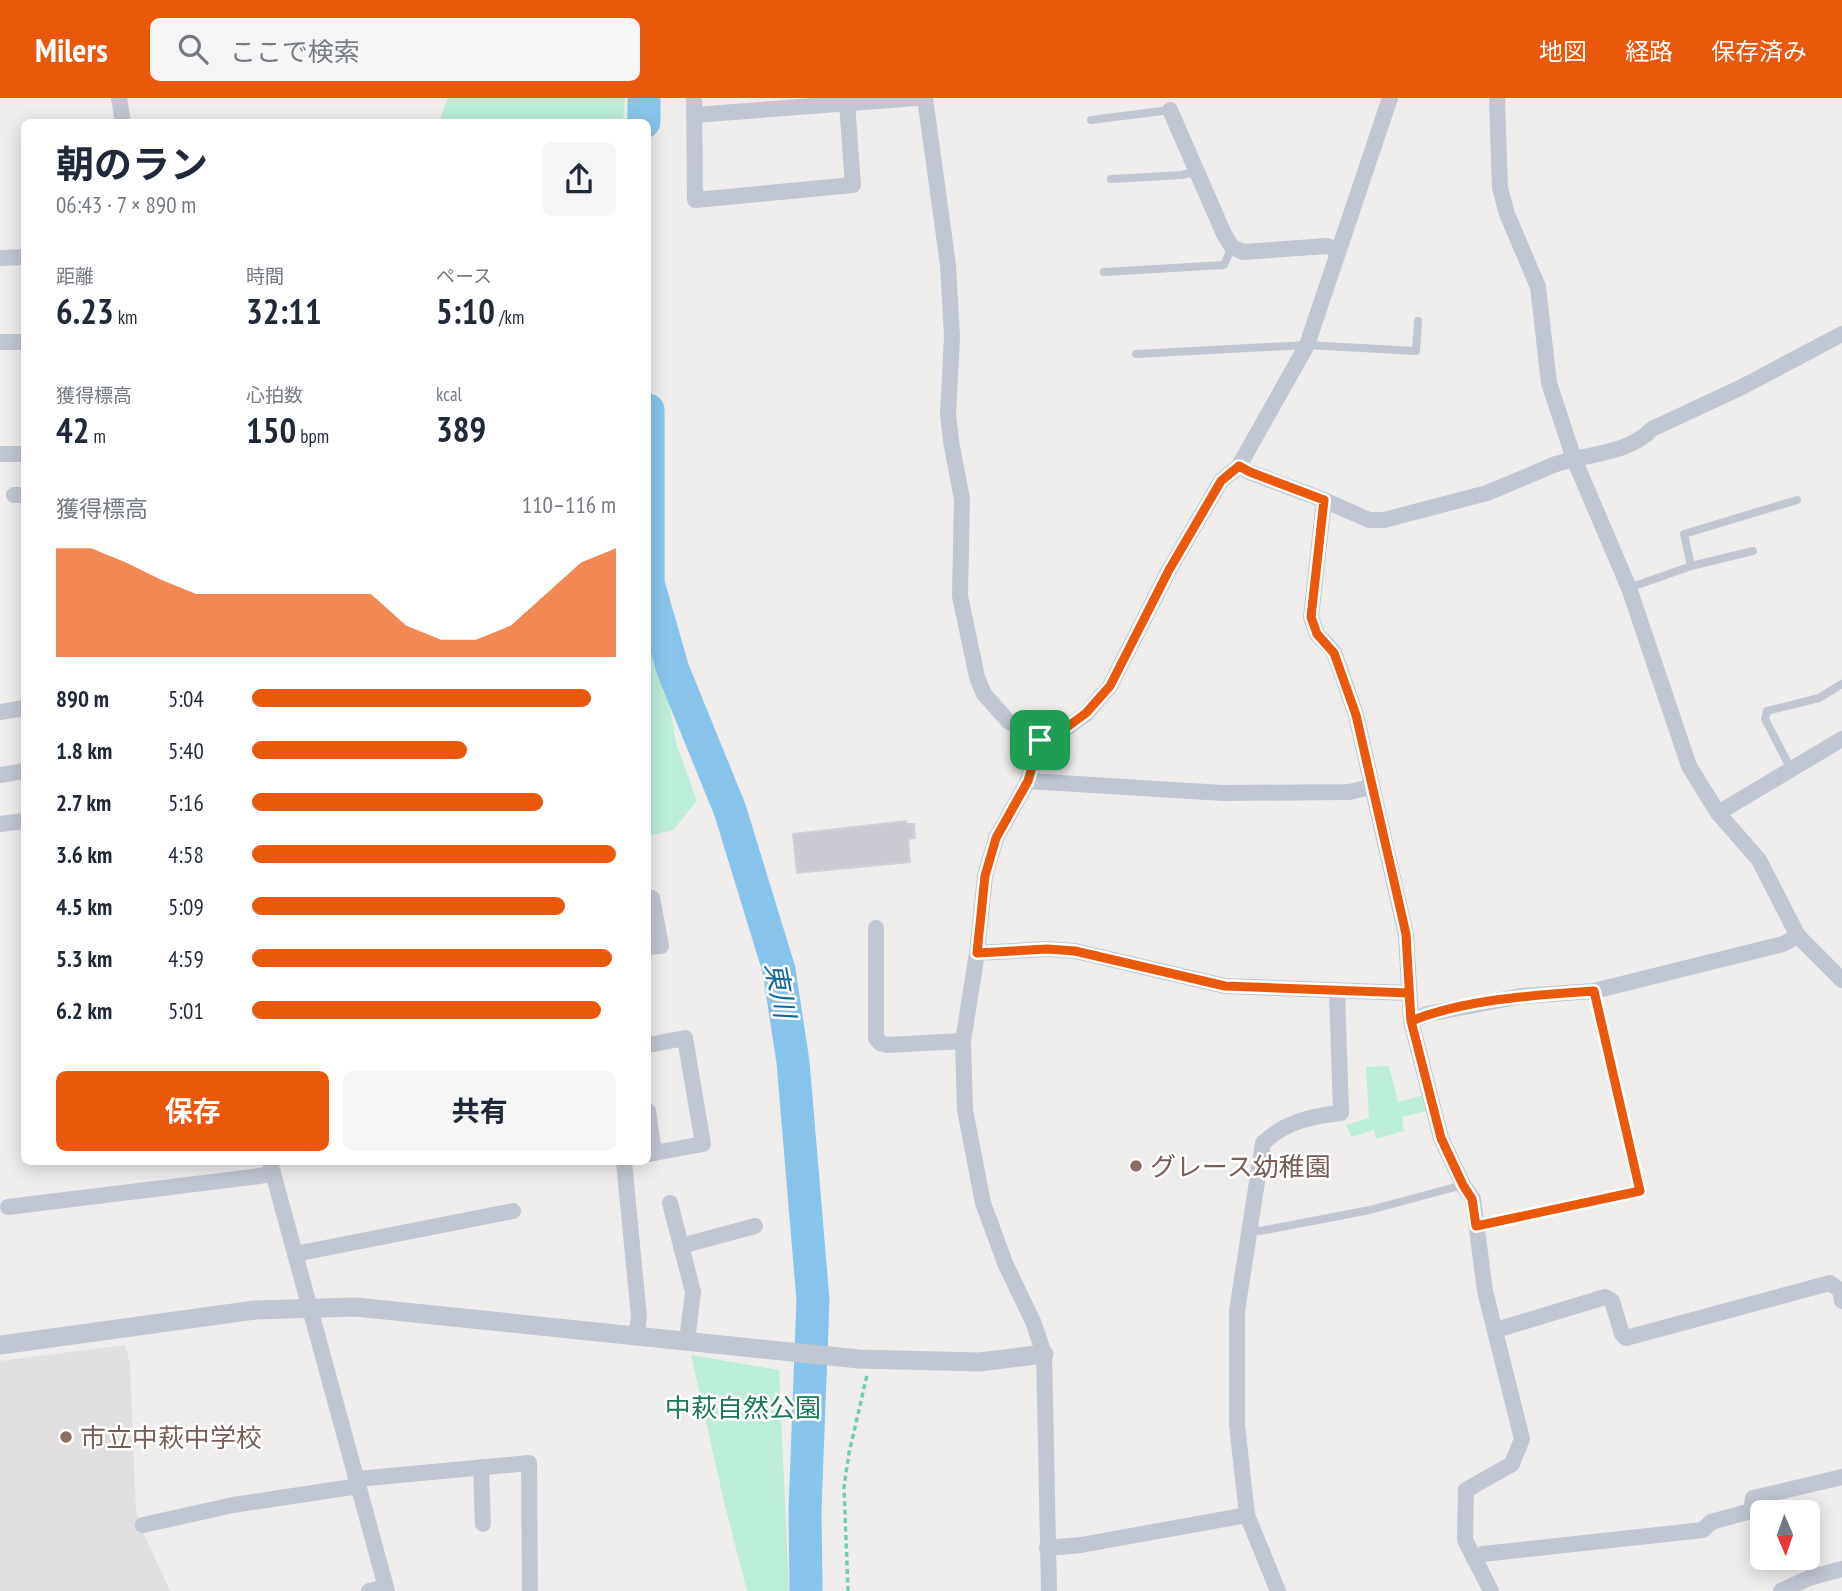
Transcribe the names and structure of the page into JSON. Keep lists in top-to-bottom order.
{
  "water": ["東川"],
  "parks": ["中萩自然公園"],
  "places": ["グレース幼稚園", "市立中萩中学校"],
  "north": "bottom",
  "page": {
    "header": "Milers",
    "search": "ここで検索",
    "nav": ["地図", "経路", "保存済み"],
    "heading": ["朝のラン", "06:43 · 7 × 890 m"],
    "stats": [
      ["距離", "6.23 km"],
      ["時間", "32:11"],
      ["ペース", "5:10 /km"],
      ["獲得標高", "42 m"],
      ["心拍数", "150 bpm"],
      ["kcal", "389"]
    ],
    "chart": ["獲得標高", "110–116 m"],
    "list": [
      {
        "name": "890 m",
        "note": "5:04"
      },
      {
        "name": "1.8 km",
        "note": "5:40"
      },
      {
        "name": "2.7 km",
        "note": "5:16"
      },
      {
        "name": "3.6 km",
        "note": "4:58"
      },
      {
        "name": "4.5 km",
        "note": "5:09"
      },
      {
        "name": "5.3 km",
        "note": "4:59"
      },
      {
        "name": "6.2 km",
        "note": "5:01"
      }
    ],
    "buttons": ["保存", "共有"]
  }
}
